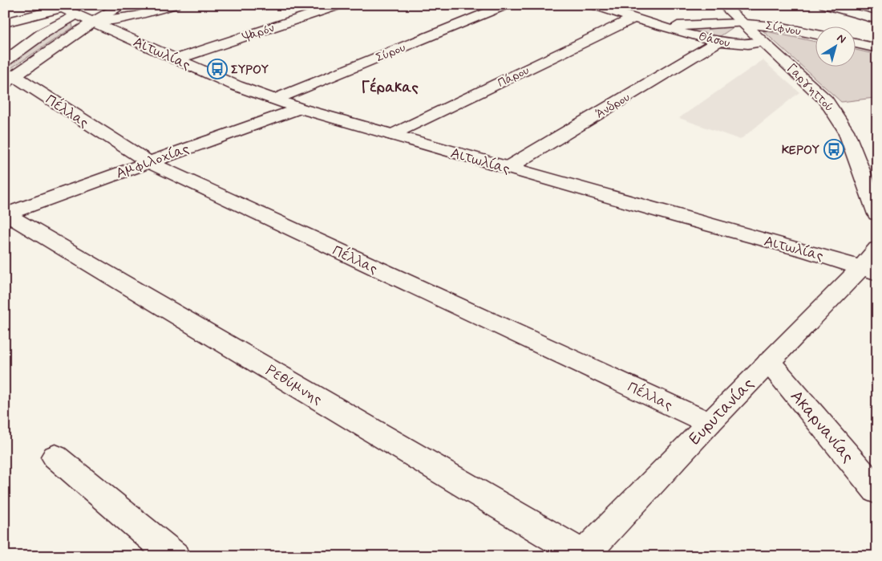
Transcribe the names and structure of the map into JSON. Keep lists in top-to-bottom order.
{
  "streets": {
    "street": [
      "Σίφνου",
      "Ψαρόν",
      "Θάσου",
      "Σύρου",
      "Αιτωλίας",
      "Πάρου",
      "Γαργηττού",
      "Άνδρου",
      "Πέλλας",
      "Αμφιλοχίας",
      "Ρεθύμνης",
      "Ευρυτανίας",
      "Ακαρνανίας"
    ]
  },
  "crossings": [
    ["Σίφνου", "Θάσου"],
    ["Σίφνου", "Γαργηττού"],
    ["Ψαρόν", "Αιτωλίας"],
    ["Θάσου", "Πάρου"],
    ["Θάσου", "Γαργηττού"],
    ["Θάσου", "Άνδρου"],
    ["Σύρου", "Αιτωλίας"],
    ["Αιτωλίας", "Πάρου"],
    ["Αιτωλίας", "Άνδρου"],
    ["Αιτωλίας", "Αμφιλοχίας"],
    ["Αιτωλίας", "Ευρυτανίας"],
    ["Πέλλας", "Αμφιλοχίας"],
    ["Πέλλας", "Ευρυτανίας"],
    ["Αμφιλοχίας", "Ρεθύμνης"],
    ["Ρεθύμνης", "Ευρυτανίας"],
    ["Ευρυτανίας", "Ακαρνανίας"]
  ],
  "districts": ["Γέρακας"],
  "places": {
    "bus stop": ["ΣΥΡΟΥ", "ΚΕΡΟΥ"]
  },
  "north": "top right"
}
